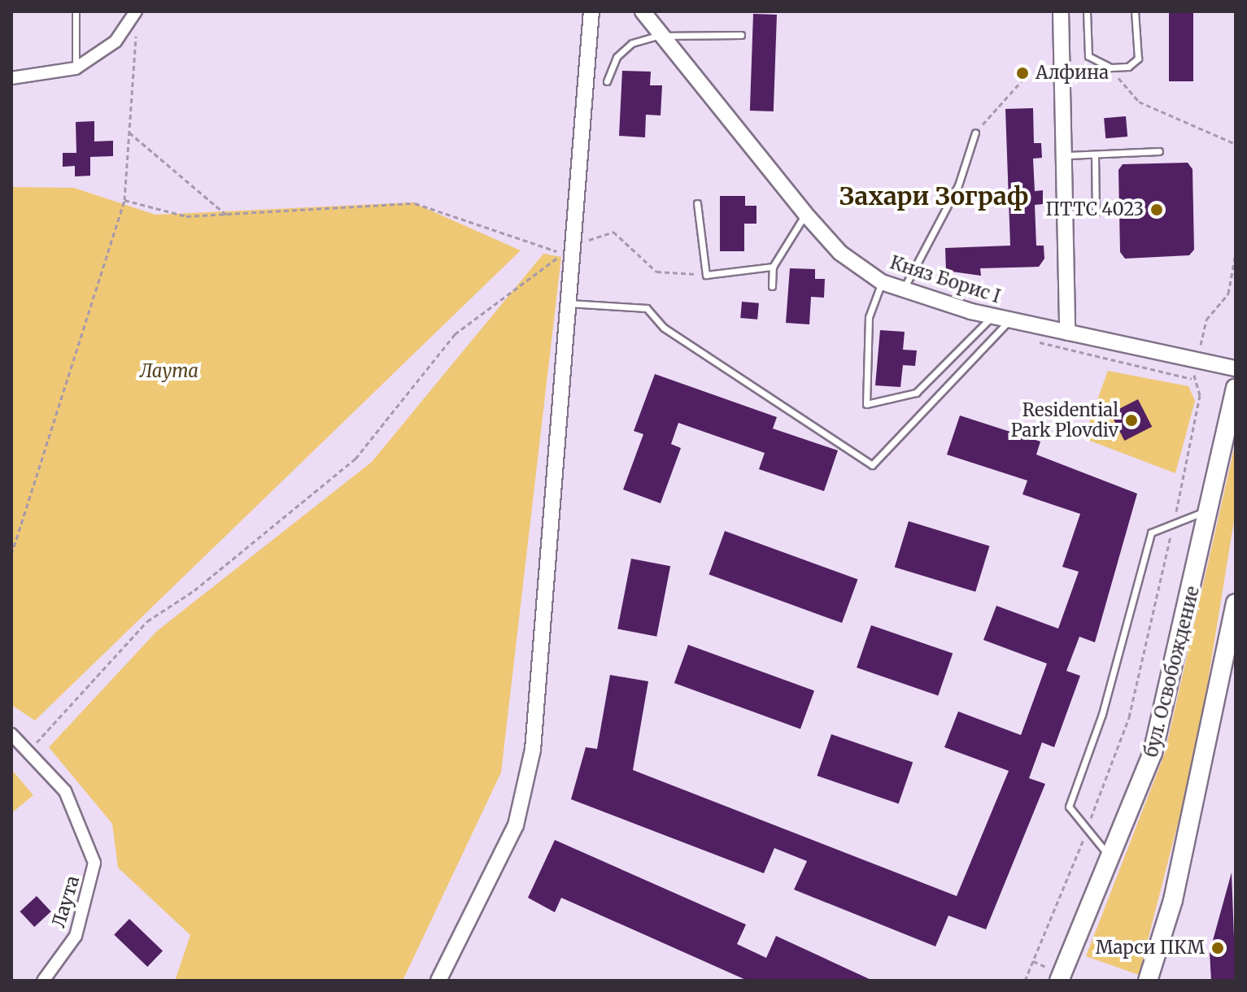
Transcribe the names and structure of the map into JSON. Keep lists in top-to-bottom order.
{
  "streets": {
    "main road": ["бул. Освобождение"],
    "street": ["Княз Борис I", "Лаута"]
  },
  "districts": ["Захари Зограф"],
  "parks": ["Лаута"],
  "places": [
    "Алфина",
    "ПТТС 4023",
    "Residential Park Plovdiv",
    "Марси ПКМ"
  ]
}
